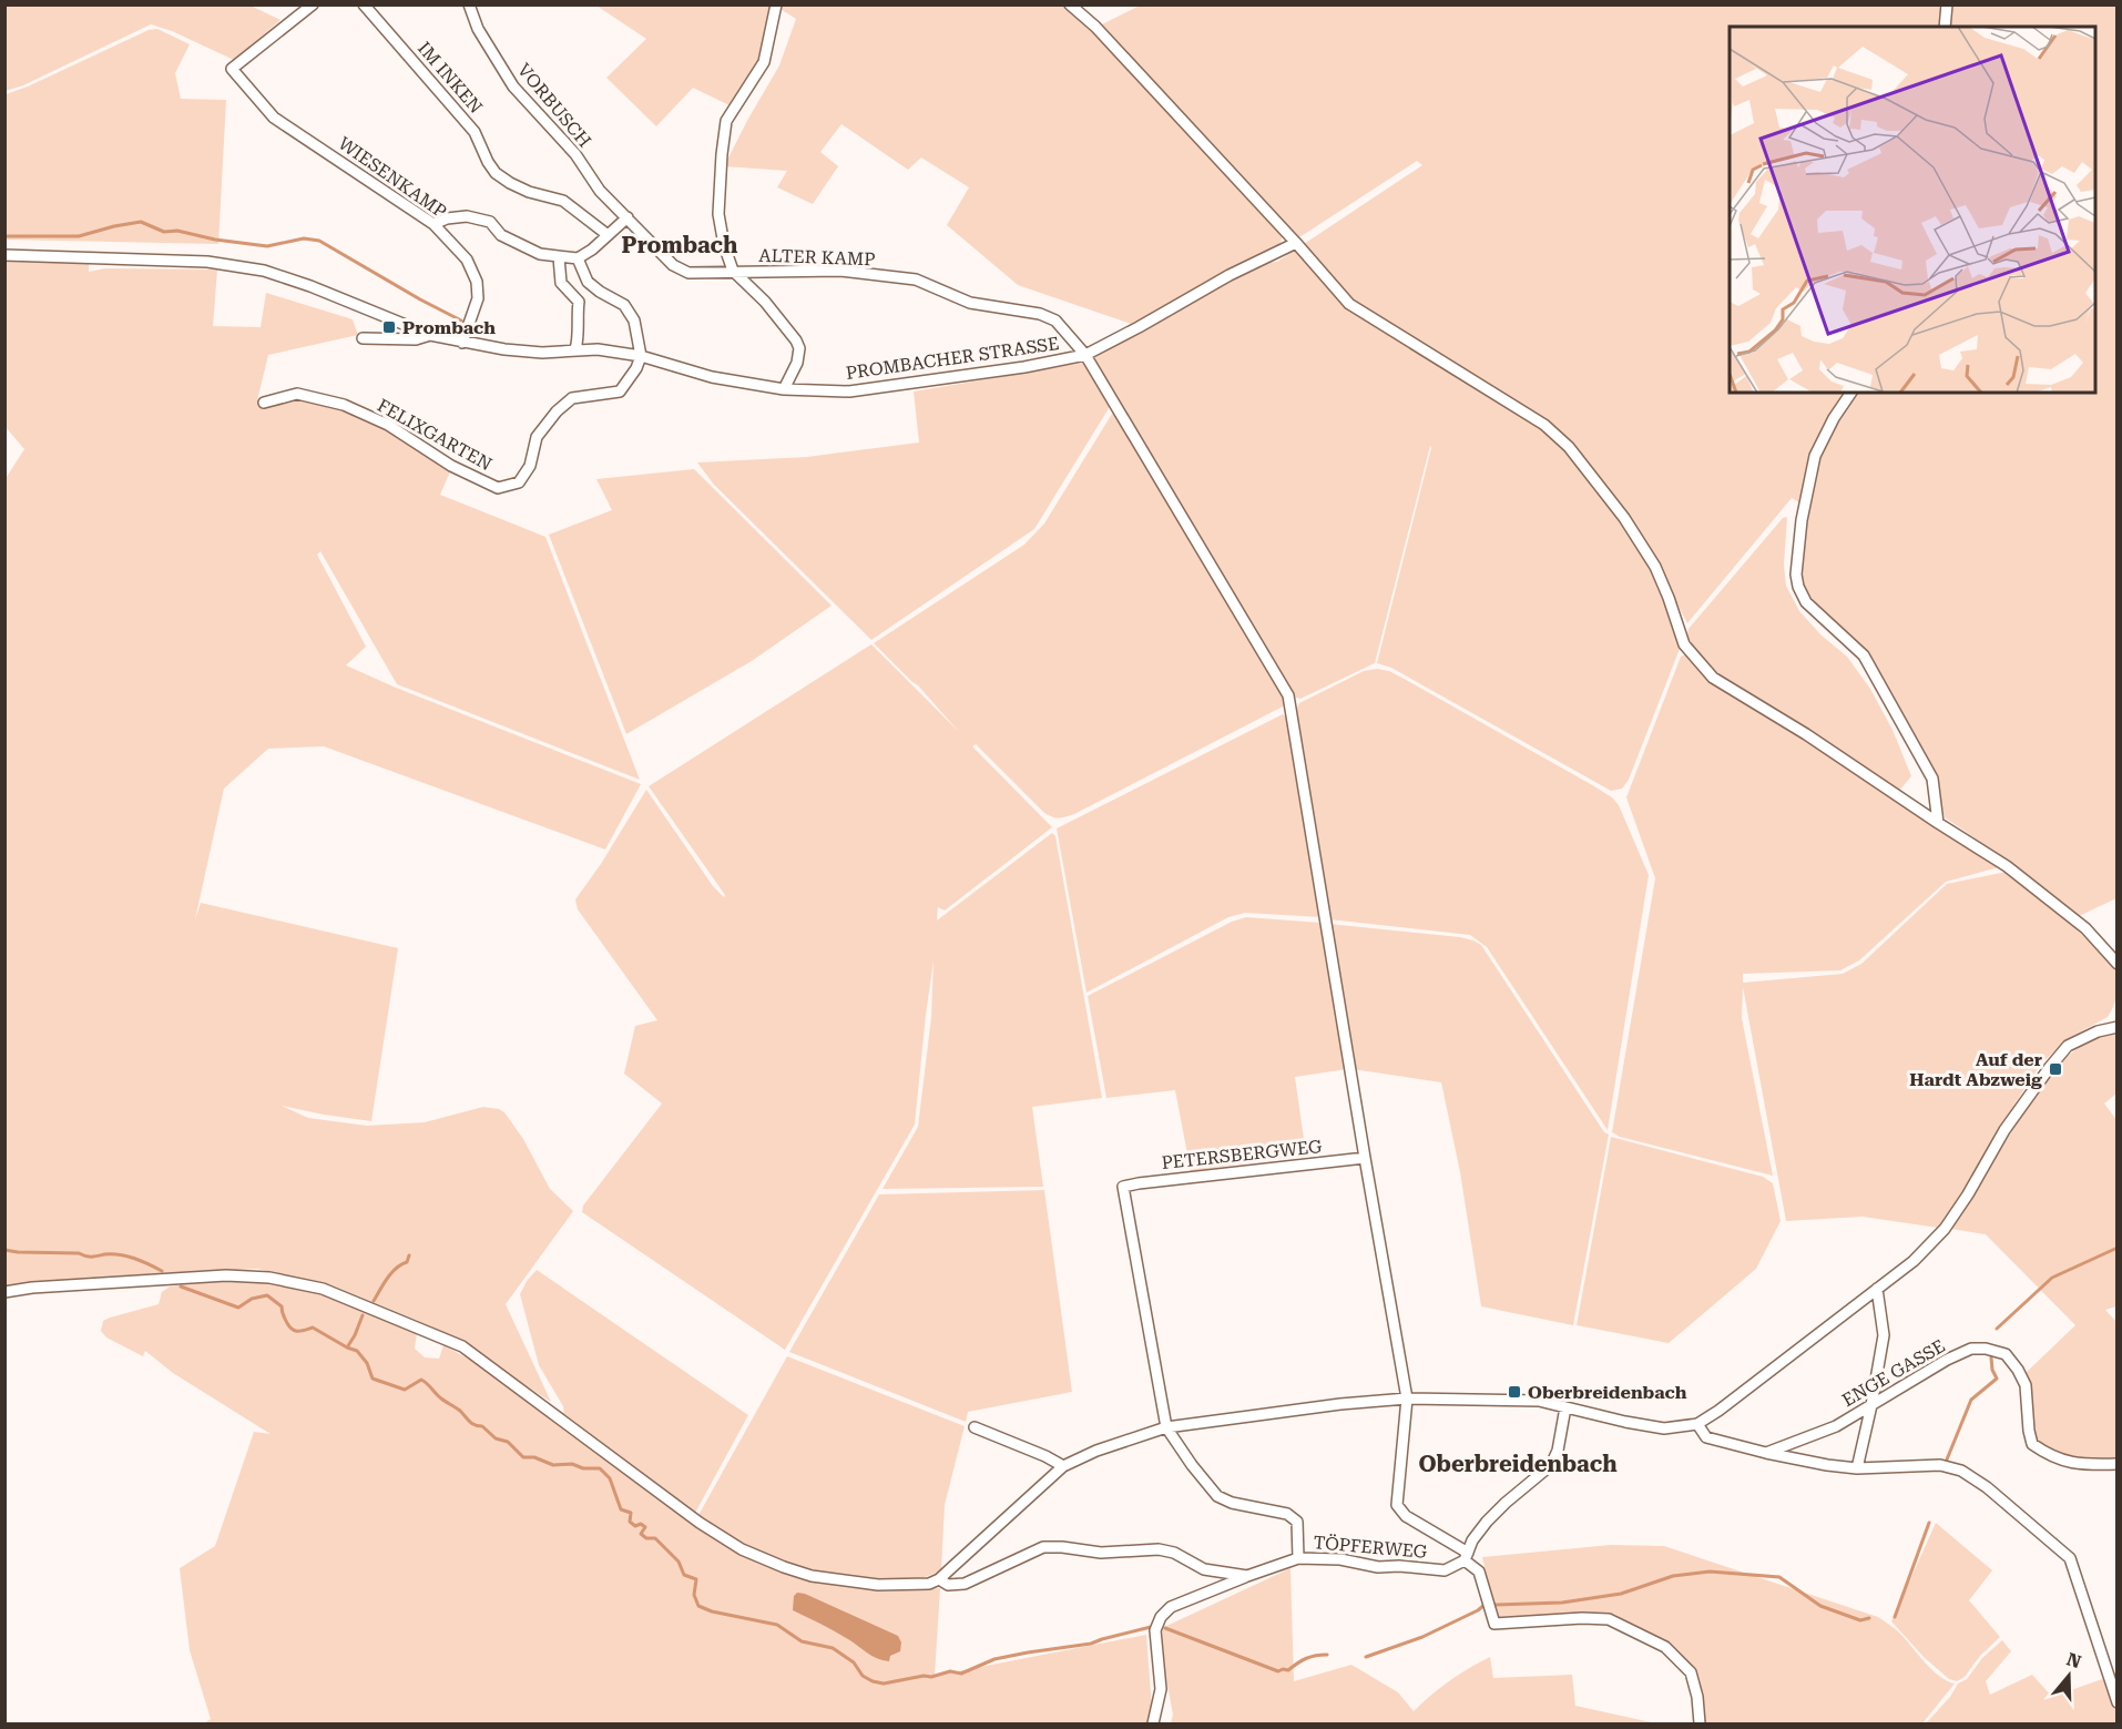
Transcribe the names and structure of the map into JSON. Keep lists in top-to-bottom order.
{
  "streets": {
    "street": [
      "IM INKEN",
      "VORBUSCH",
      "WIESENKAMP",
      "ALTER KAMP",
      "PROMBACHER STRASSE",
      "FELIXGARTEN",
      "PETERSBERGWEG",
      "ENGE GASSE",
      "TÖPFERWEG"
    ]
  },
  "crossings": [
    ["VORBUSCH", "ALTER KAMP"],
    ["WIESENKAMP", "PROMBACHER STRASSE"],
    ["ALTER KAMP", "PROMBACHER STRASSE"],
    ["ALTER KAMP", "PETERSBERGWEG"],
    ["PROMBACHER STRASSE", "FELIXGARTEN"]
  ],
  "districts": ["Prombach", "Oberbreidenbach"],
  "places": {
    "transit": ["Prombach", "Auf der Hardt Abzweig", "Oberbreidenbach"]
  },
  "north": "top"
}
